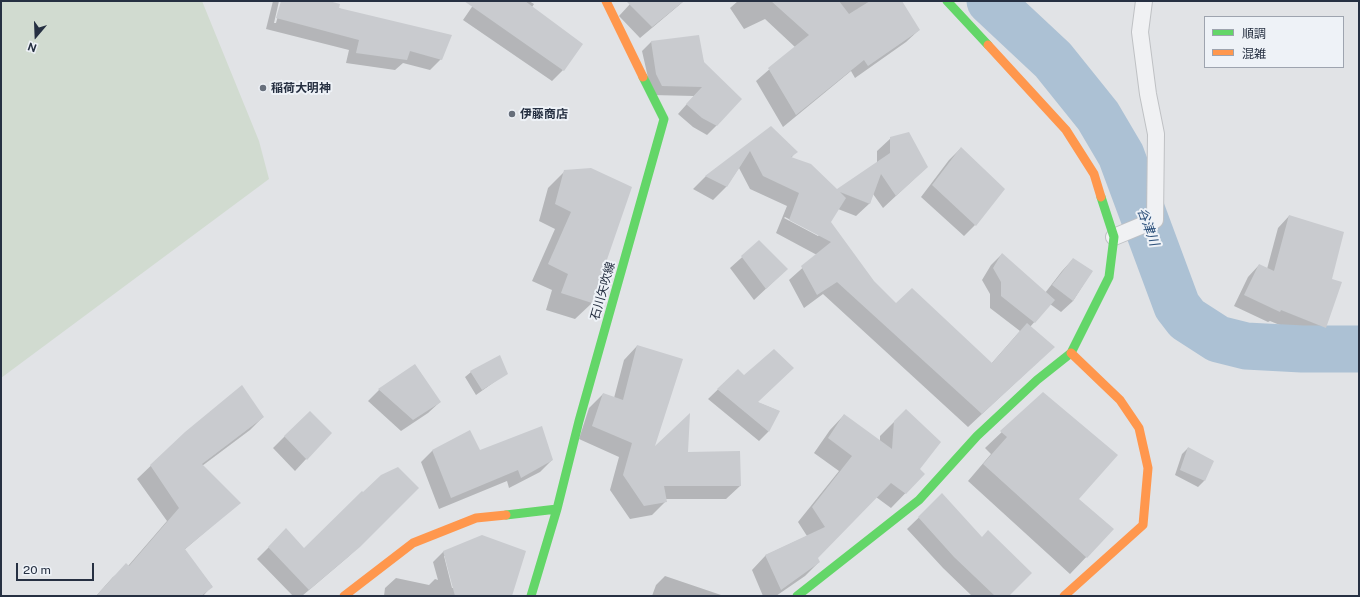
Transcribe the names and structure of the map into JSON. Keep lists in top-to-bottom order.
{
  "streets": {
    "street": ["石川矢吹線"]
  },
  "water": ["谷津川"],
  "places": ["稲荷大明神", "伊藤商店"],
  "legend": ["順調", "混雑"],
  "scale_bar": "20 m",
  "north": "bottom"
}
